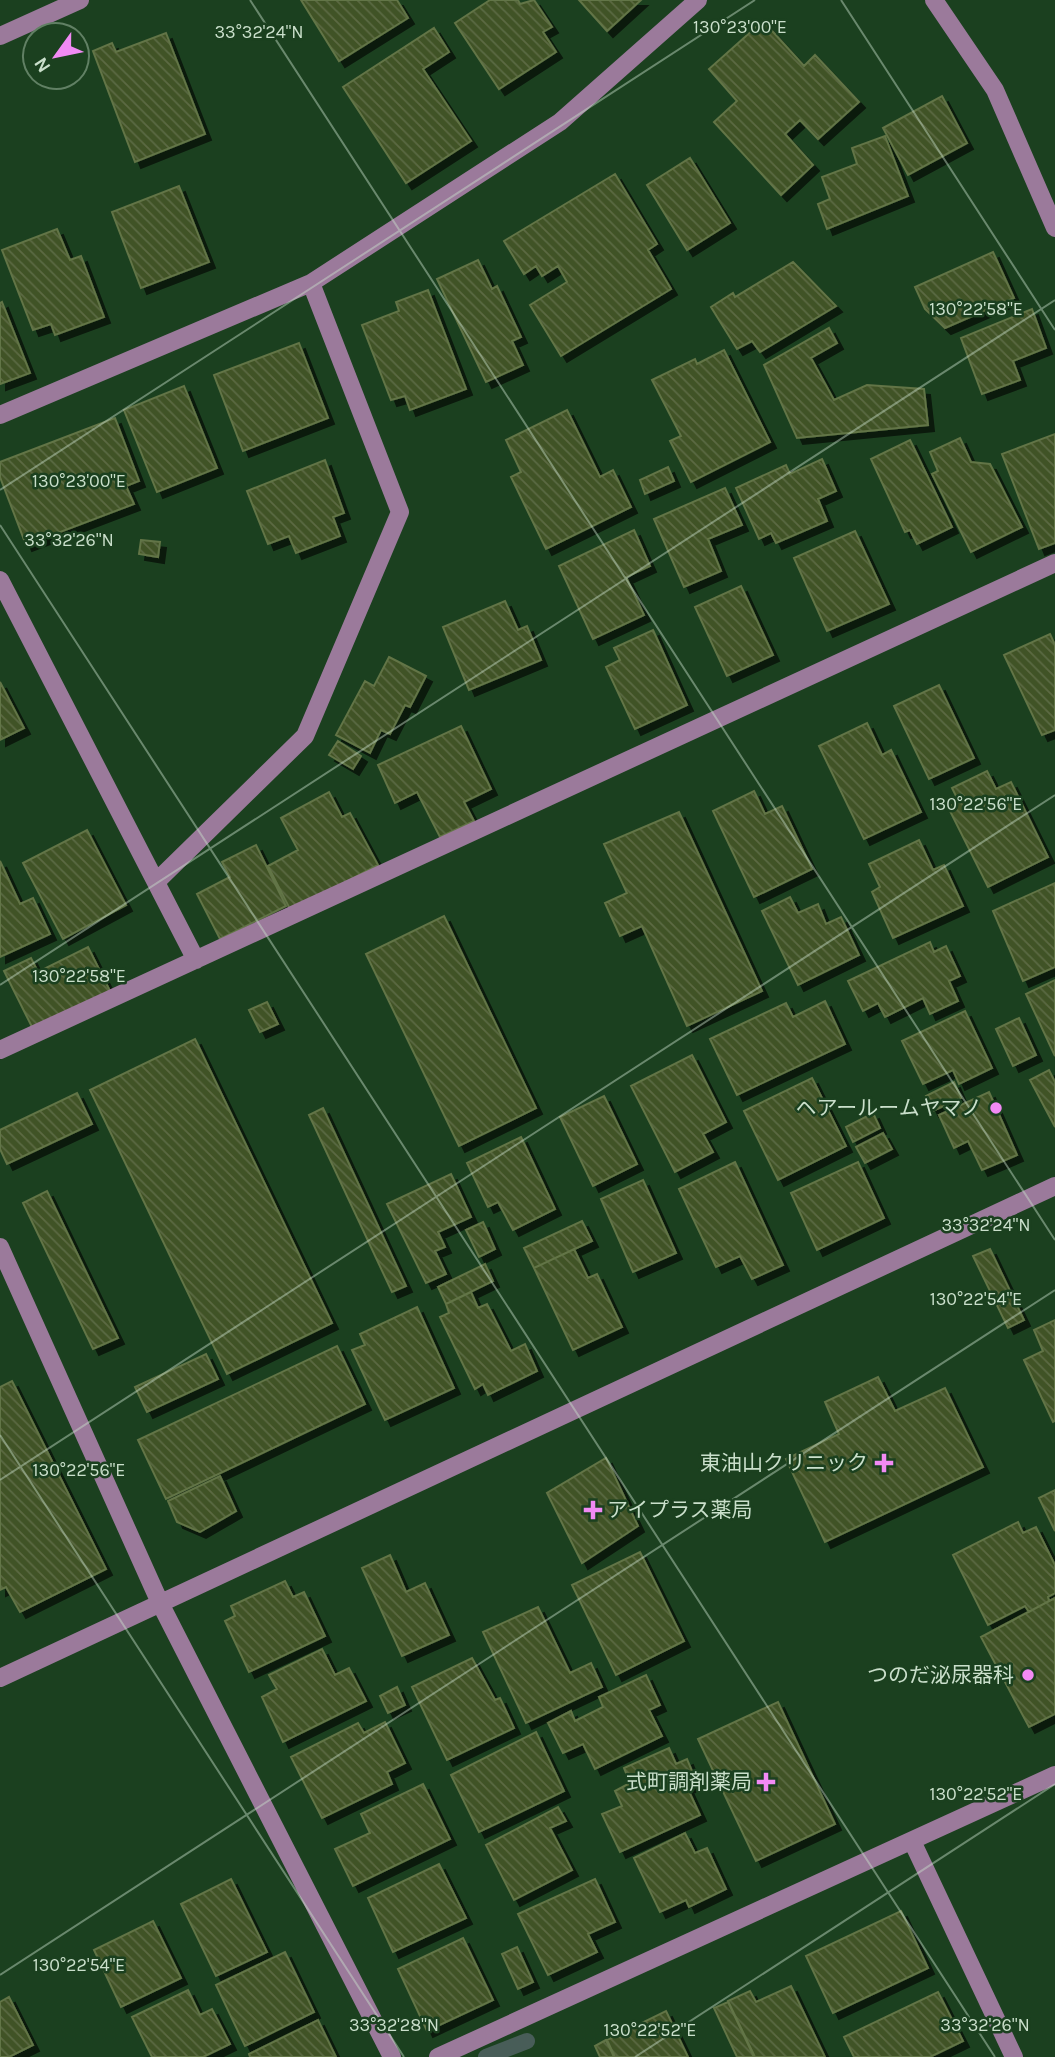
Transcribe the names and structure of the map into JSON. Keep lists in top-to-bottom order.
{
  "places": {
    "other": ["ヘアールームヤマノ", "つのだ泌尿器科"],
    "health": ["東油山クリニック", "アイプラス薬局", "式町調剤薬局"]
  },
  "north": "bottom left",
  "coordinates": [
    "130°23'00\"E",
    "33°32'24\"N",
    "130°22'58\"E",
    "33°32'26\"N",
    "130°22'56\"E",
    "130°22'54\"E",
    "130°22'52\"E",
    "33°32'28\"N"
  ]
}
